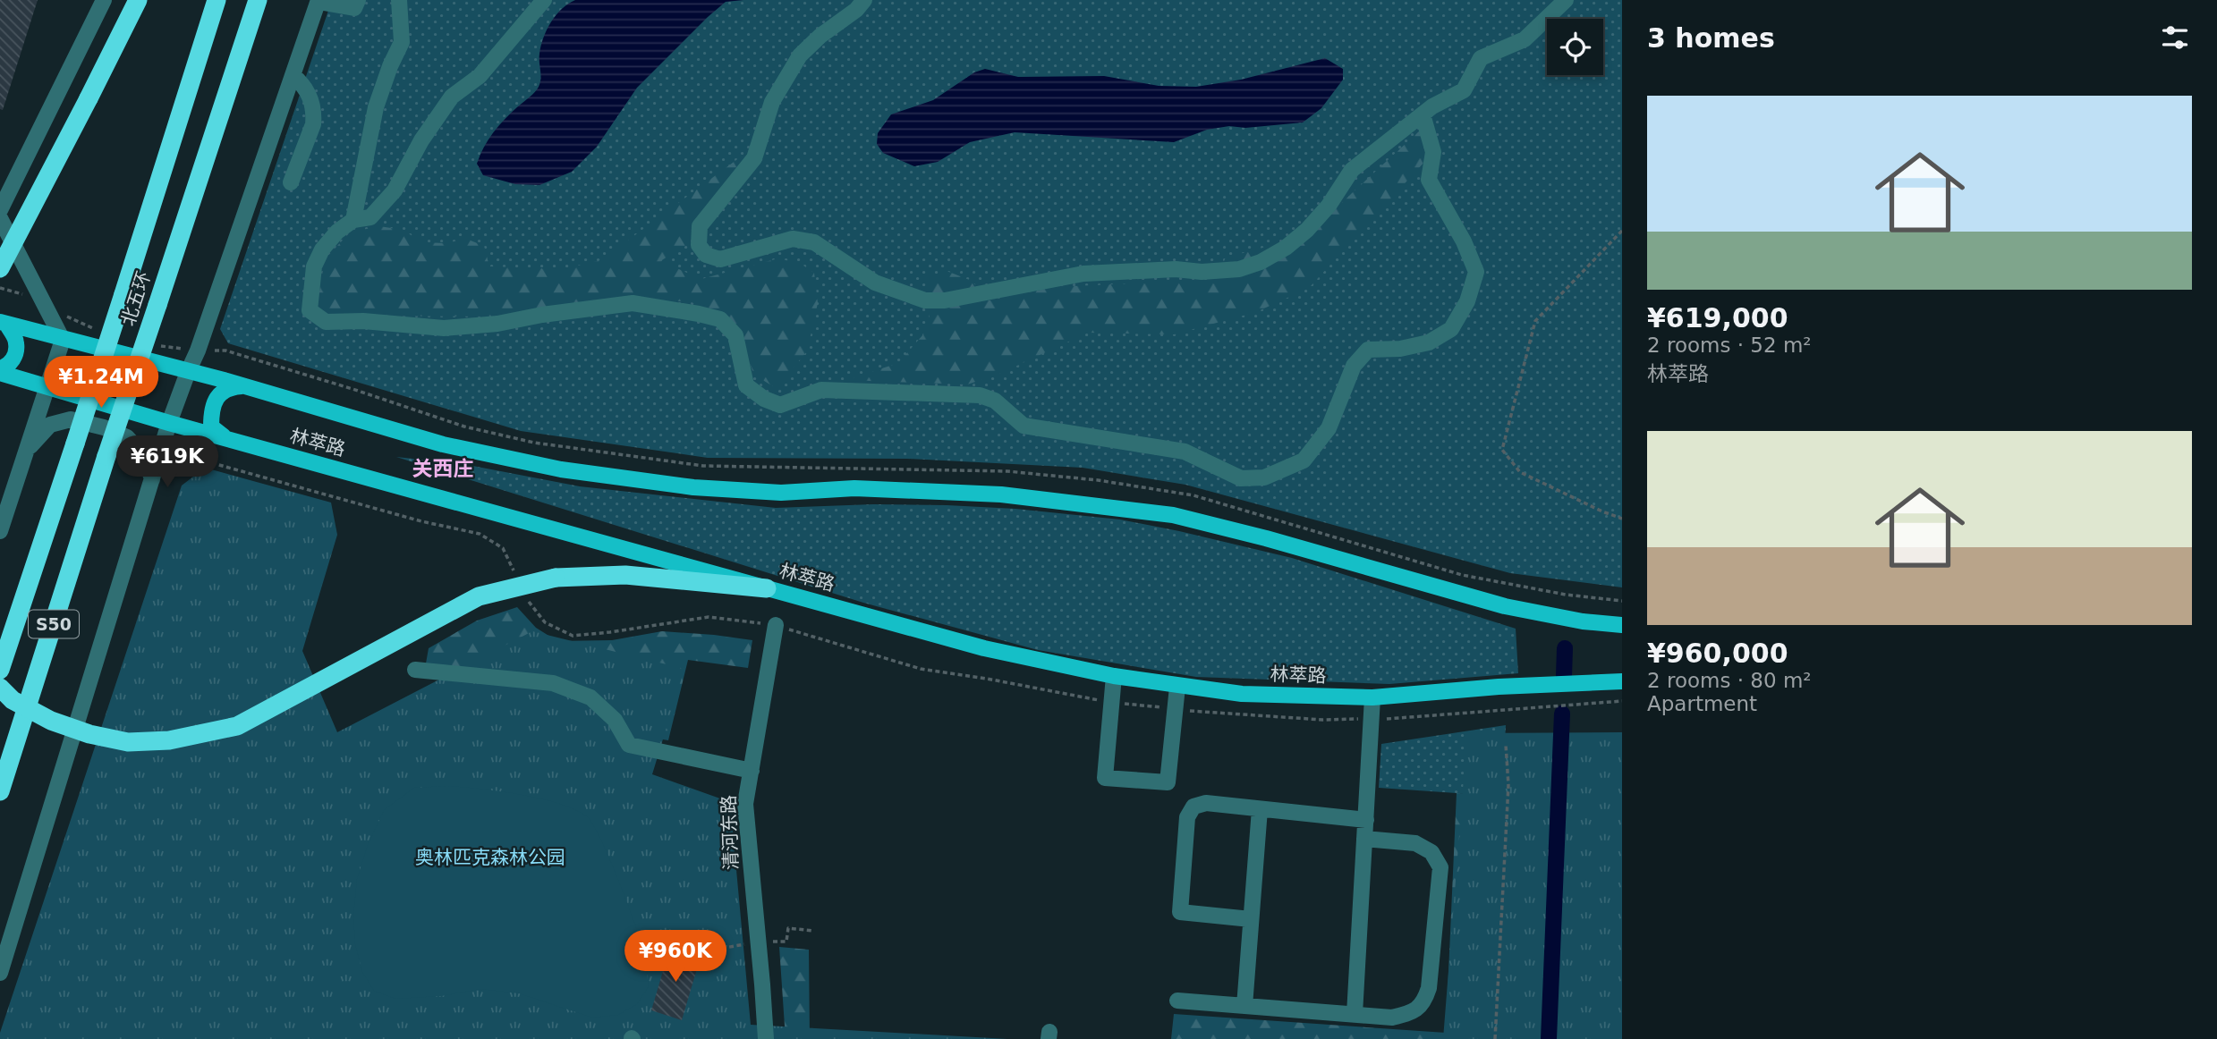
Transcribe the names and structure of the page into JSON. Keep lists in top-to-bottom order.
{
  "streets": {
    "highway": ["北五环", "S50"],
    "main road": ["林萃路"],
    "street": ["清河东路"]
  },
  "districts": ["关西庄"],
  "parks": ["奥林匹克森林公园"],
  "page": {
    "heading": "3 homes",
    "list": [
      {
        "name": "¥619,000",
        "note": "2 rooms · 52 m² · 林萃路"
      },
      {
        "name": "¥960,000",
        "note": "2 rooms · 80 m² · Apartment"
      }
    ],
    "price": ["¥1.24M", "¥619K", "¥960K"]
  }
}
